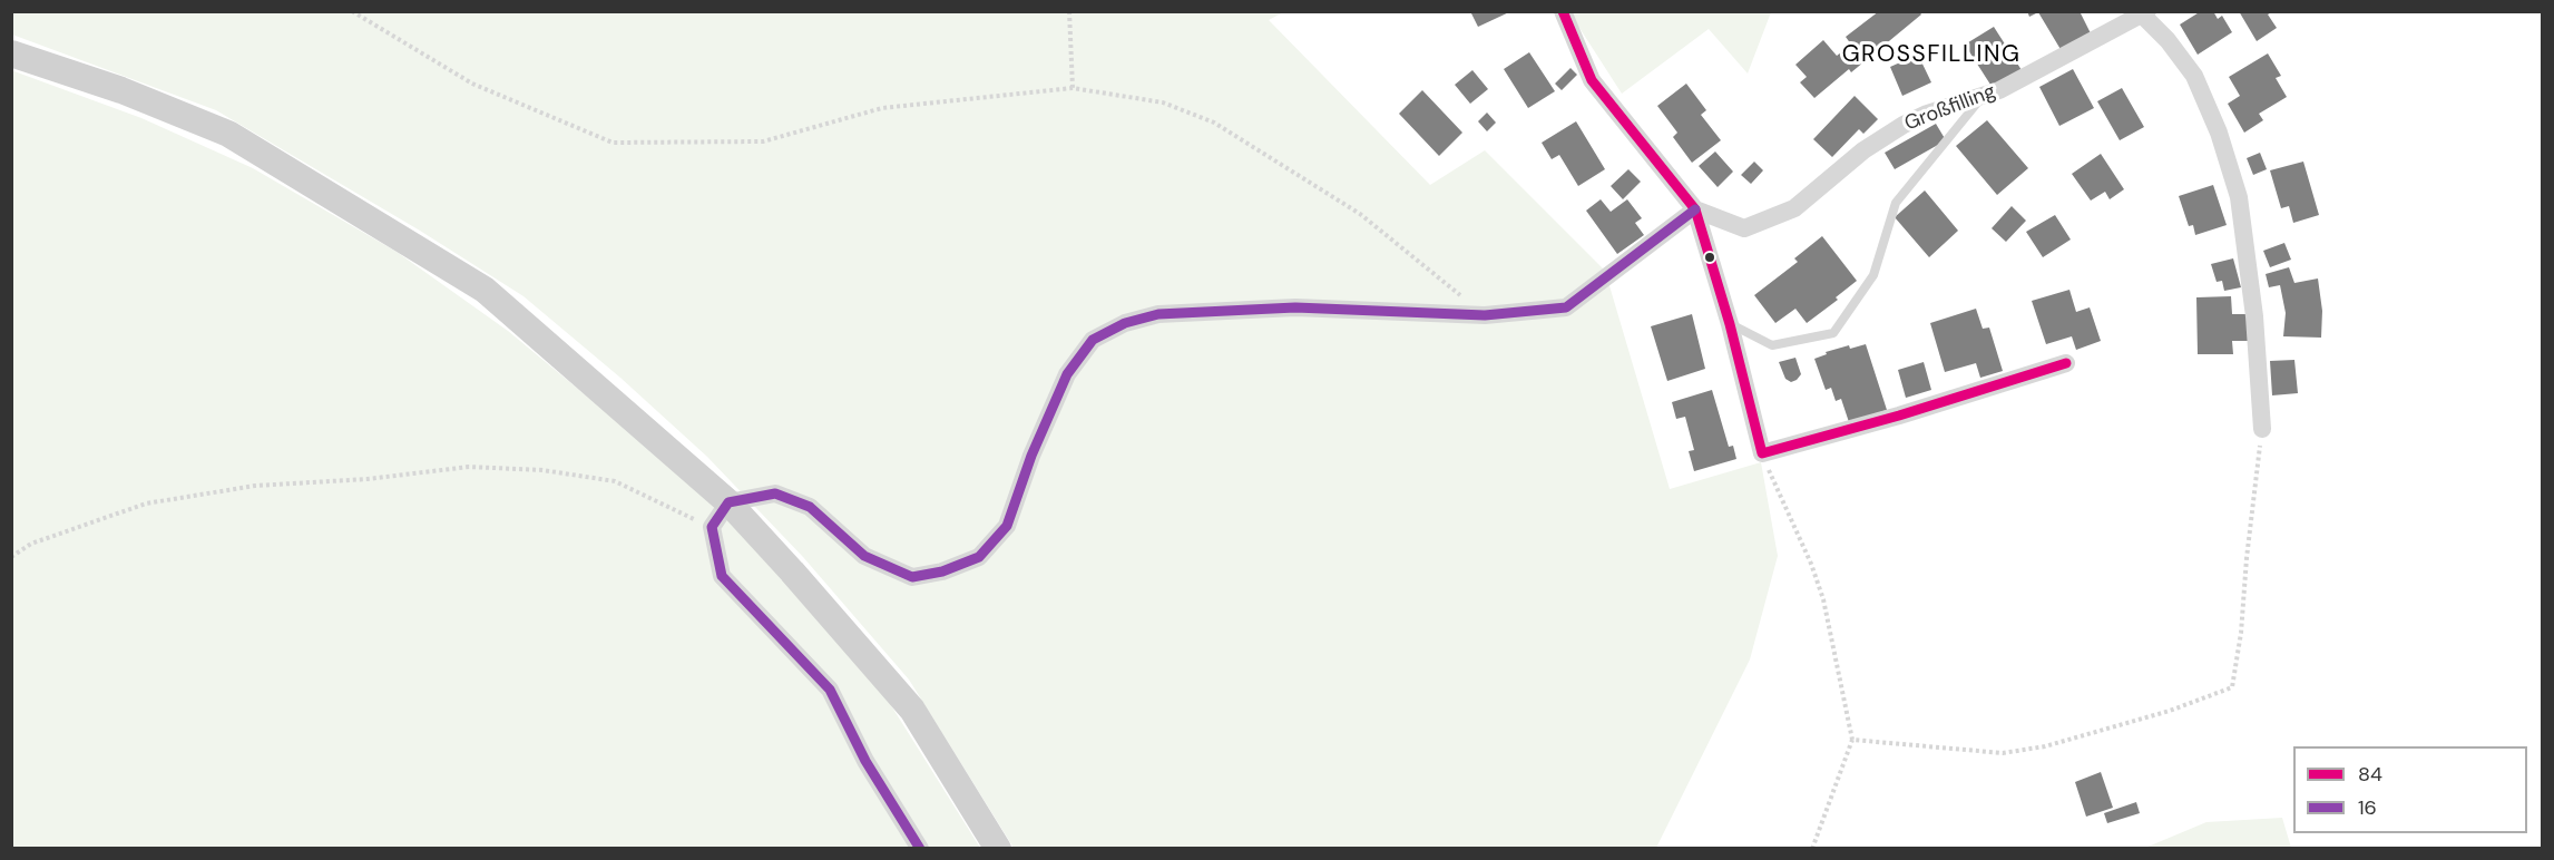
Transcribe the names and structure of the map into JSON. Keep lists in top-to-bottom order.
{
  "streets": {
    "street": ["Großfilling"]
  },
  "districts": ["GROSSFILLING"],
  "lines": ["transit line 84", "transit line 16"],
  "legend": ["84", "16"]
}
